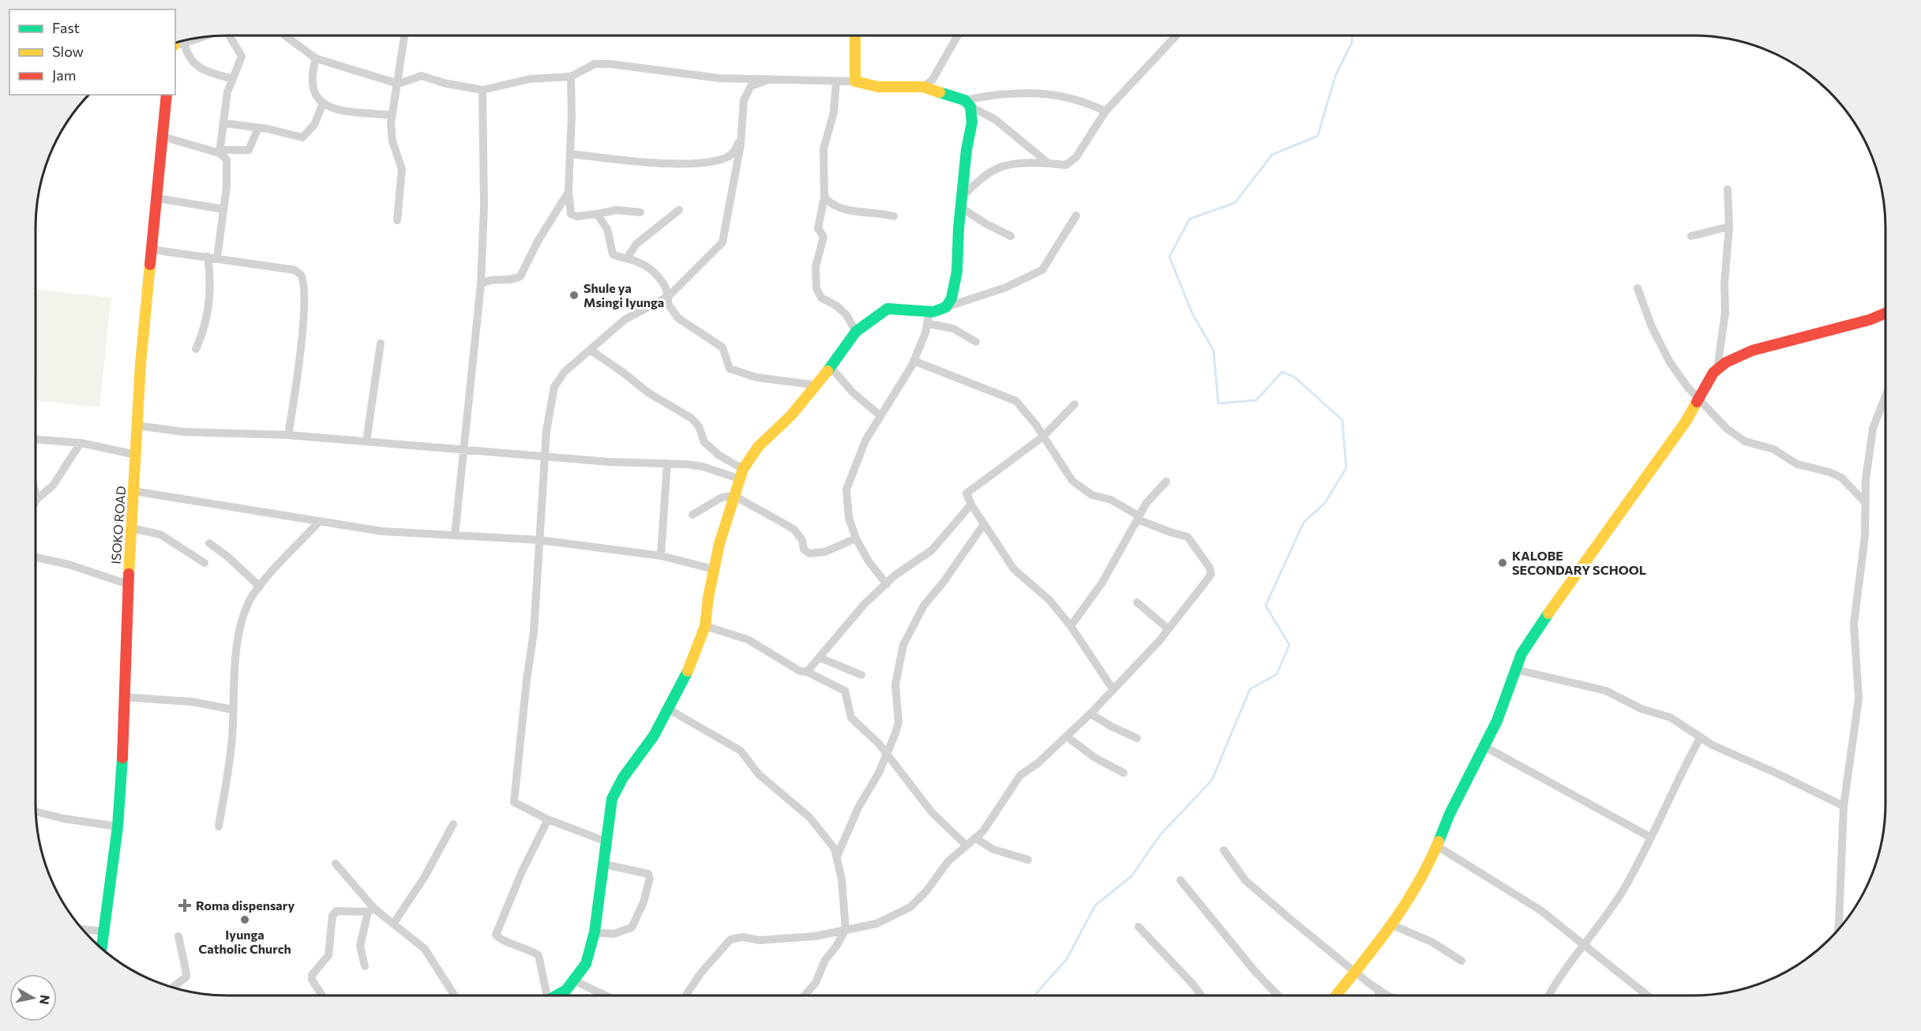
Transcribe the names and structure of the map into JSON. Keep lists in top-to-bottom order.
{
  "streets": {
    "street": ["ISOKO ROAD"]
  },
  "places": {
    "other": ["Shule ya Msingi Iyunga", "KALOBE SECONDARY SCHOOL", "Iyunga Catholic Church"],
    "health": ["Roma dispensary"]
  },
  "legend": ["Fast", "Slow", "Jam"],
  "north": "right"
}
